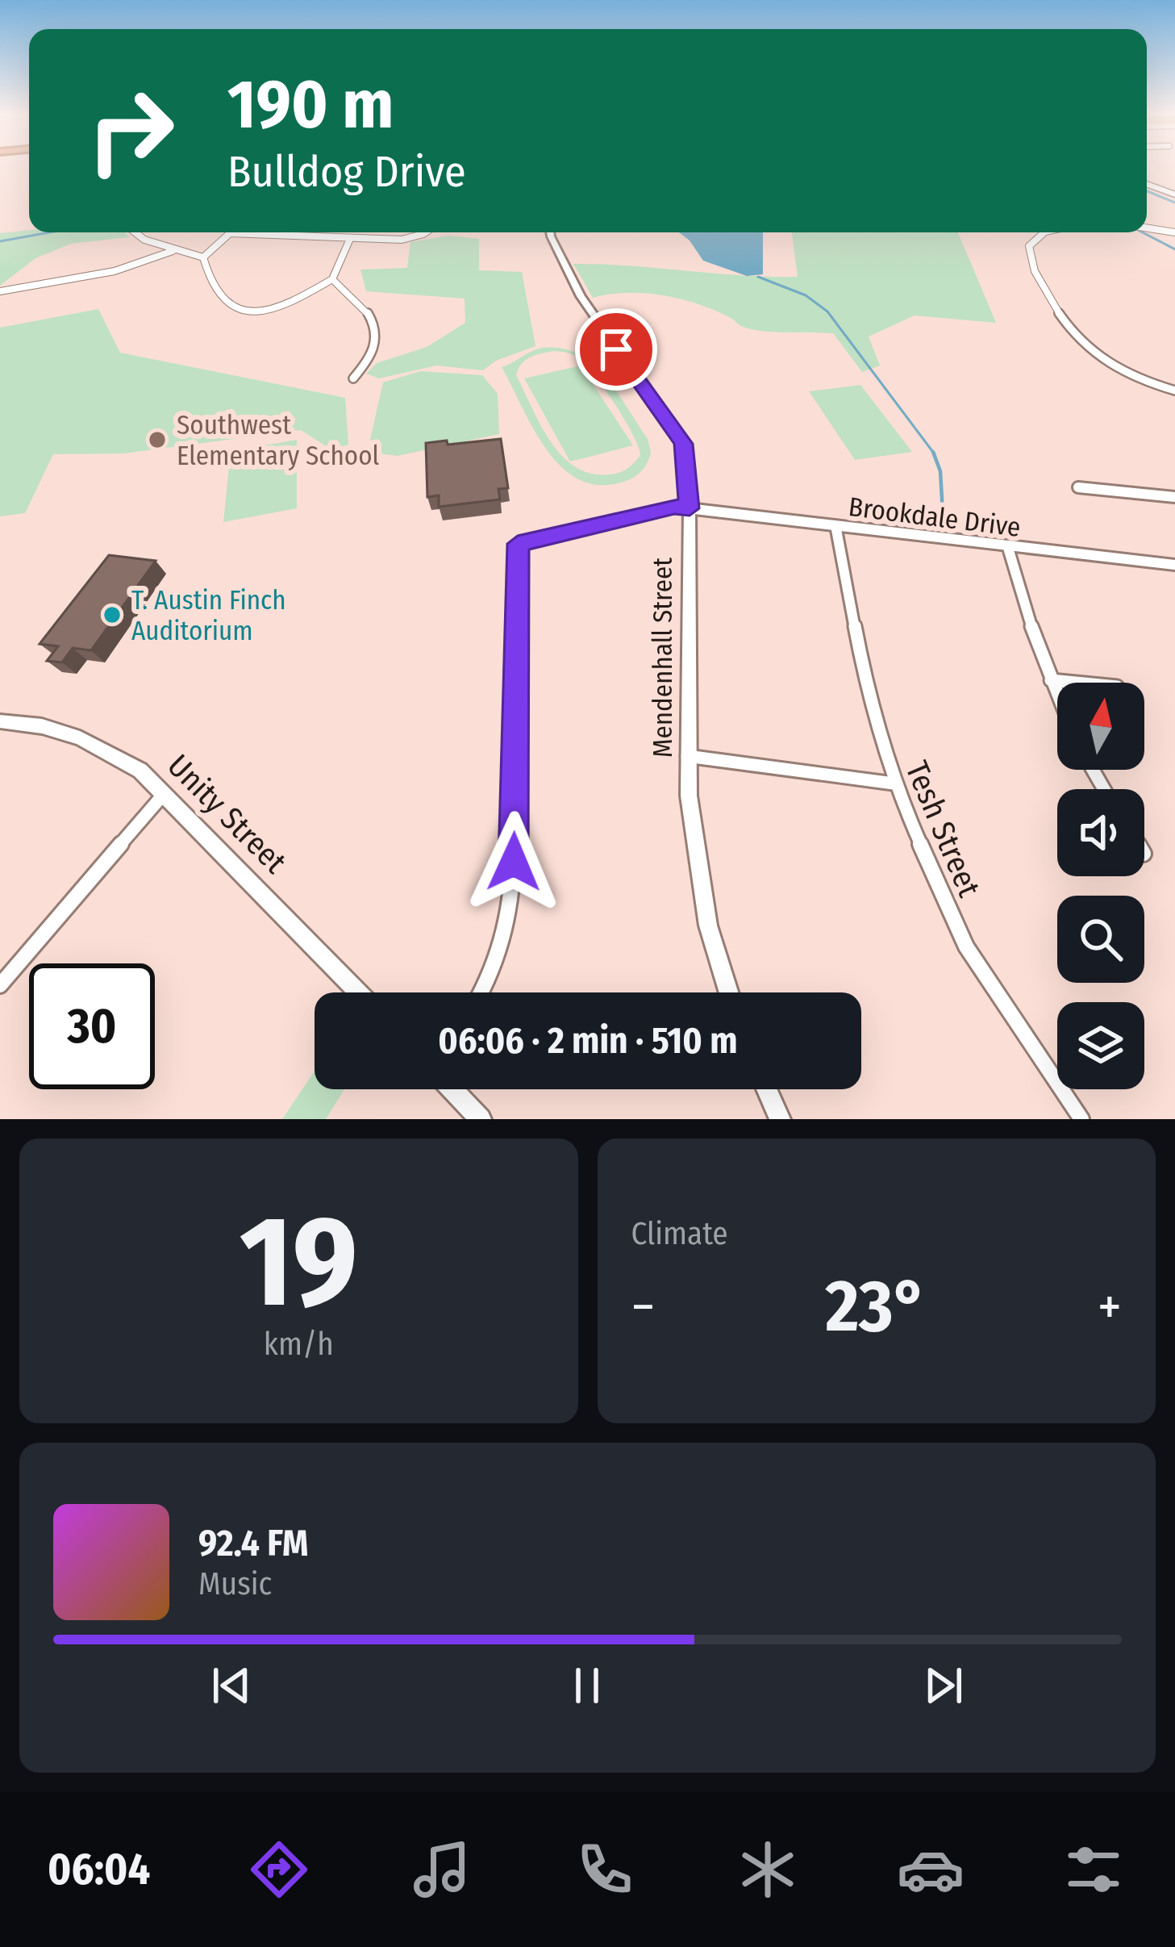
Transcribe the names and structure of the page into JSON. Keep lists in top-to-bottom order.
{
  "streets": {
    "street": [
      "Brookdale Drive",
      "Mendenhall Street",
      "Unity Street",
      "Tesh Street"
    ]
  },
  "crossings": [
    ["Brookdale Drive", "Mendenhall Street"],
    ["Brookdale Drive", "Tesh Street"]
  ],
  "places": ["Southwest Elementary School", "T. Austin Finch Auditorium"],
  "north": "top",
  "page": {
    "turn": ["190 m", "Bulldog Drive"],
    "limit": "30",
    "trip": "06:06 · 2 min · 510 m",
    "tile": [
      ["19", "km/h"],
      "Climate"
    ],
    "heat": ["−", "23°", "+"],
    "song": ["92.4 FM", "Music"],
    "tabs": "06:04"
  }
}
